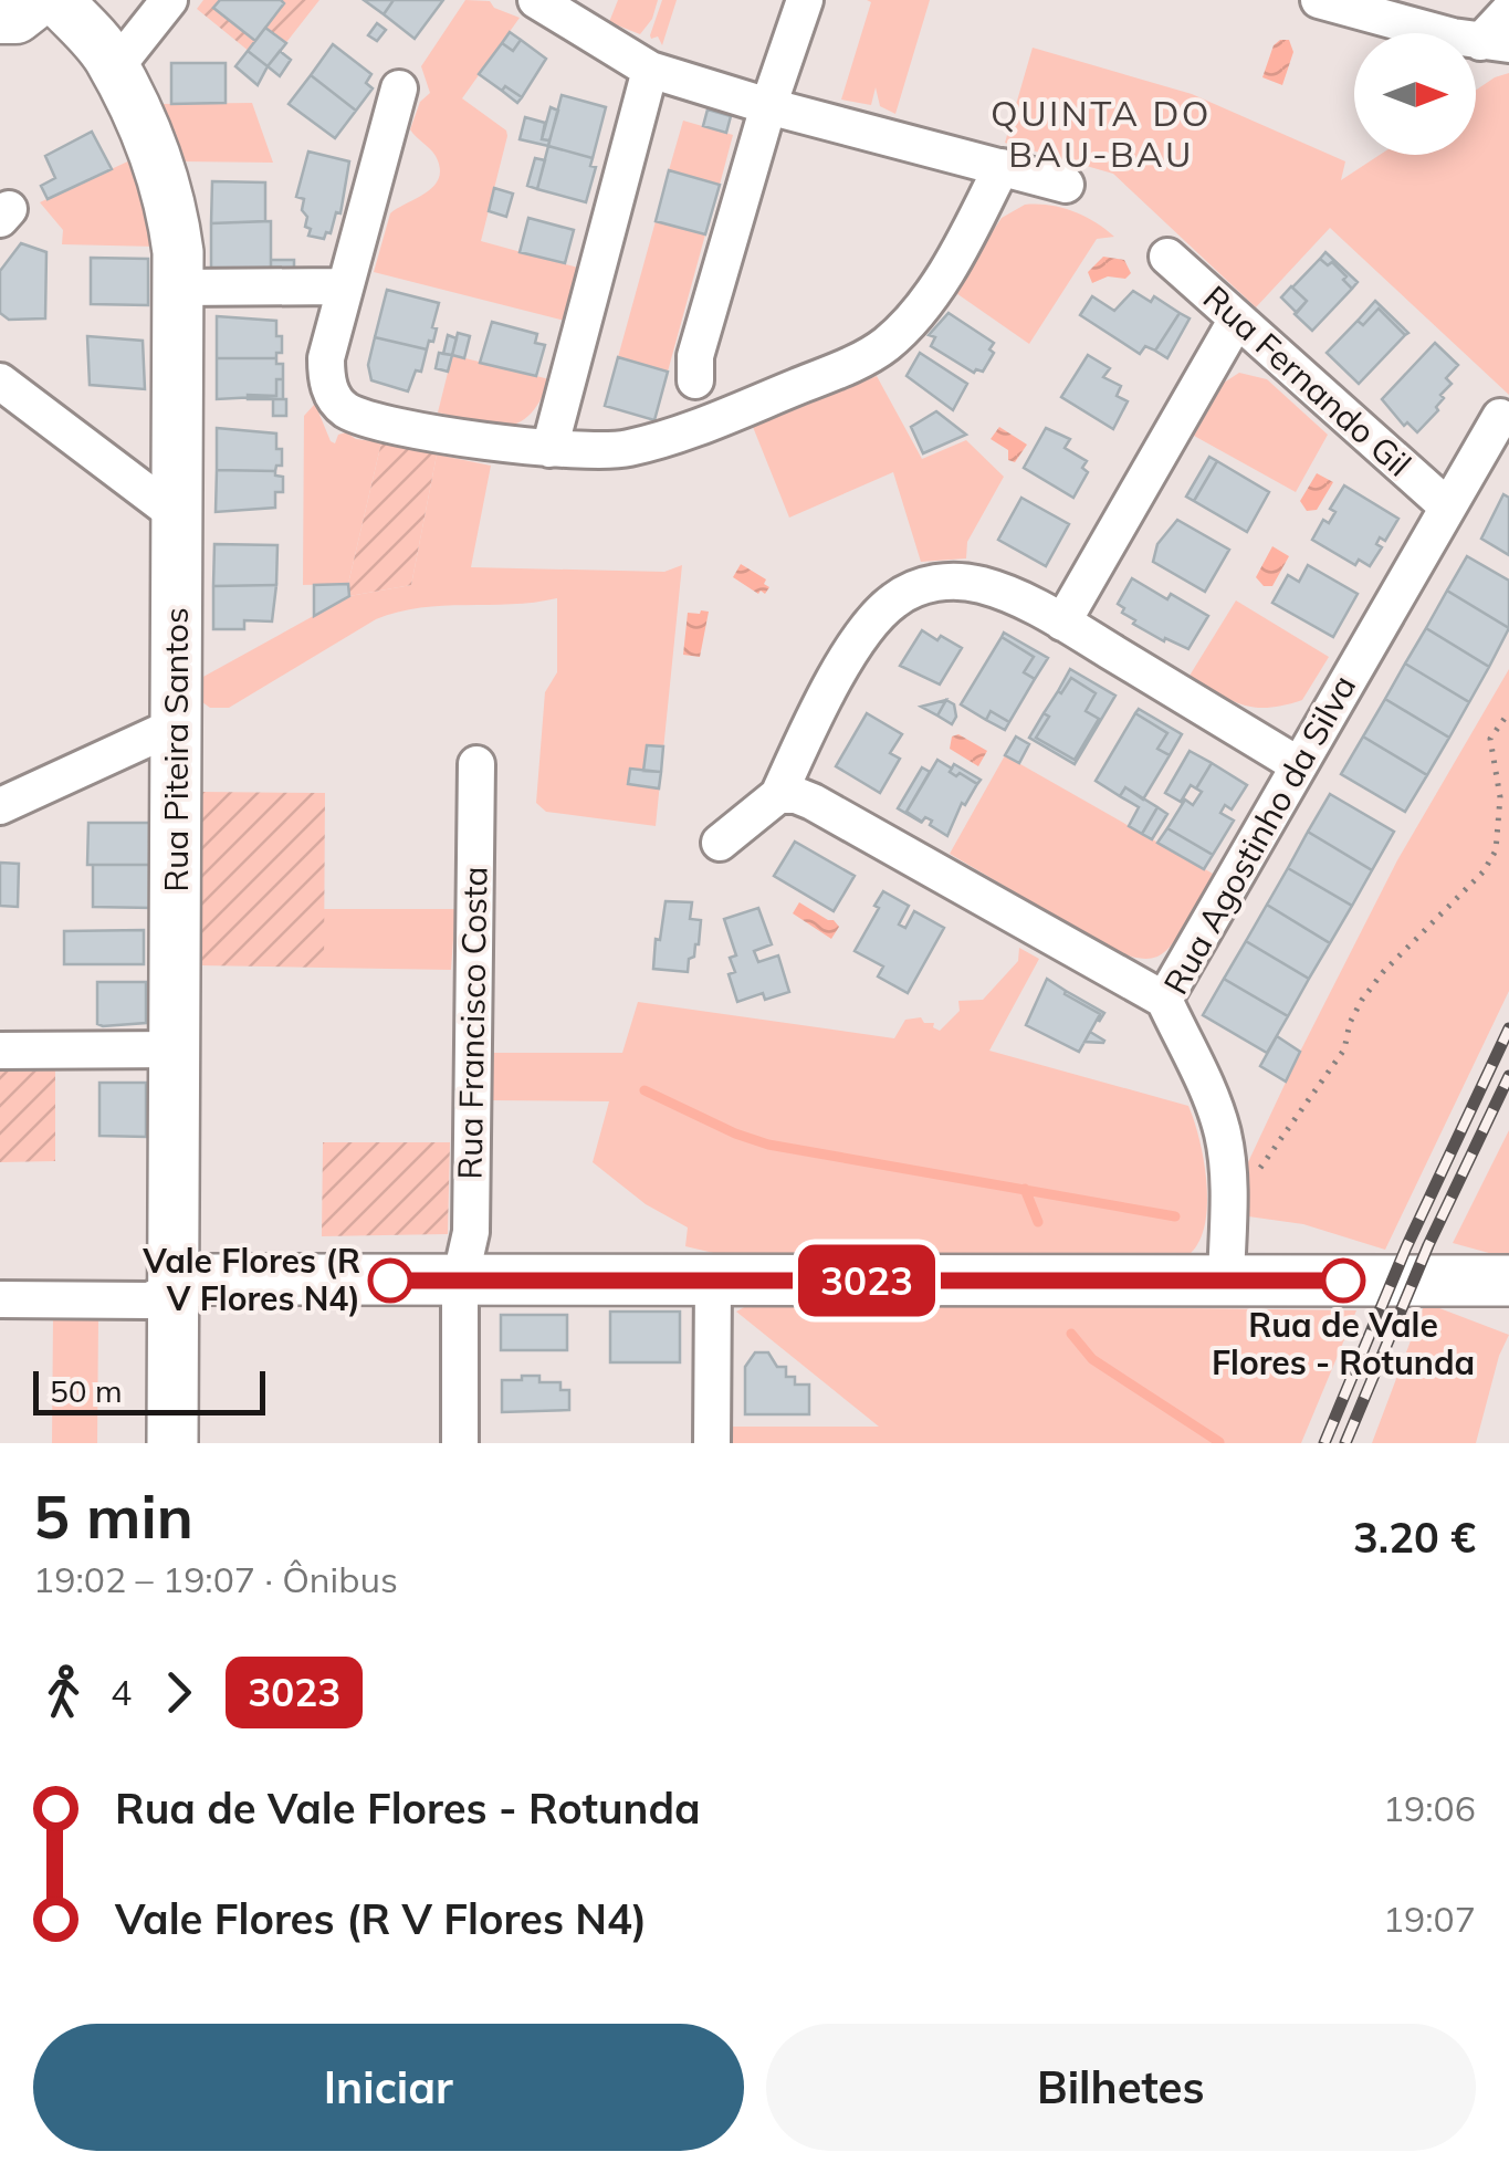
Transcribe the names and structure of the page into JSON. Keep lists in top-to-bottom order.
{
  "streets": {
    "street": [
      "Rua Fernando Gil",
      "Rua Piteira Santos",
      "Rua Agostinho da Silva",
      "Rua Francisco Costa"
    ]
  },
  "crossings": [
    ["Rua Fernando Gil", "Rua Agostinho da Silva"]
  ],
  "districts": ["QUINTA DO BAU-BAU"],
  "places": ["Vale Flores (R V Flores N4)", "Rua de Vale Flores - Rotunda"],
  "lines": ["bus line 3023"],
  "scale_bar": "50 m",
  "north": "right",
  "page": {
    "on_map": "3023",
    "scale": "50 m",
    "heading": ["5 min", "19:02 – 19:07 · Ônibus", "3.20 €"],
    "legs": ["4", "3023"],
    "list": [
      {
        "name": "Rua de Vale Flores - Rotunda",
        "value": "19:06"
      },
      {
        "name": "Vale Flores (R V Flores N4)",
        "value": "19:07"
      }
    ],
    "buttons": ["Iniciar", "Bilhetes"]
  }
}
